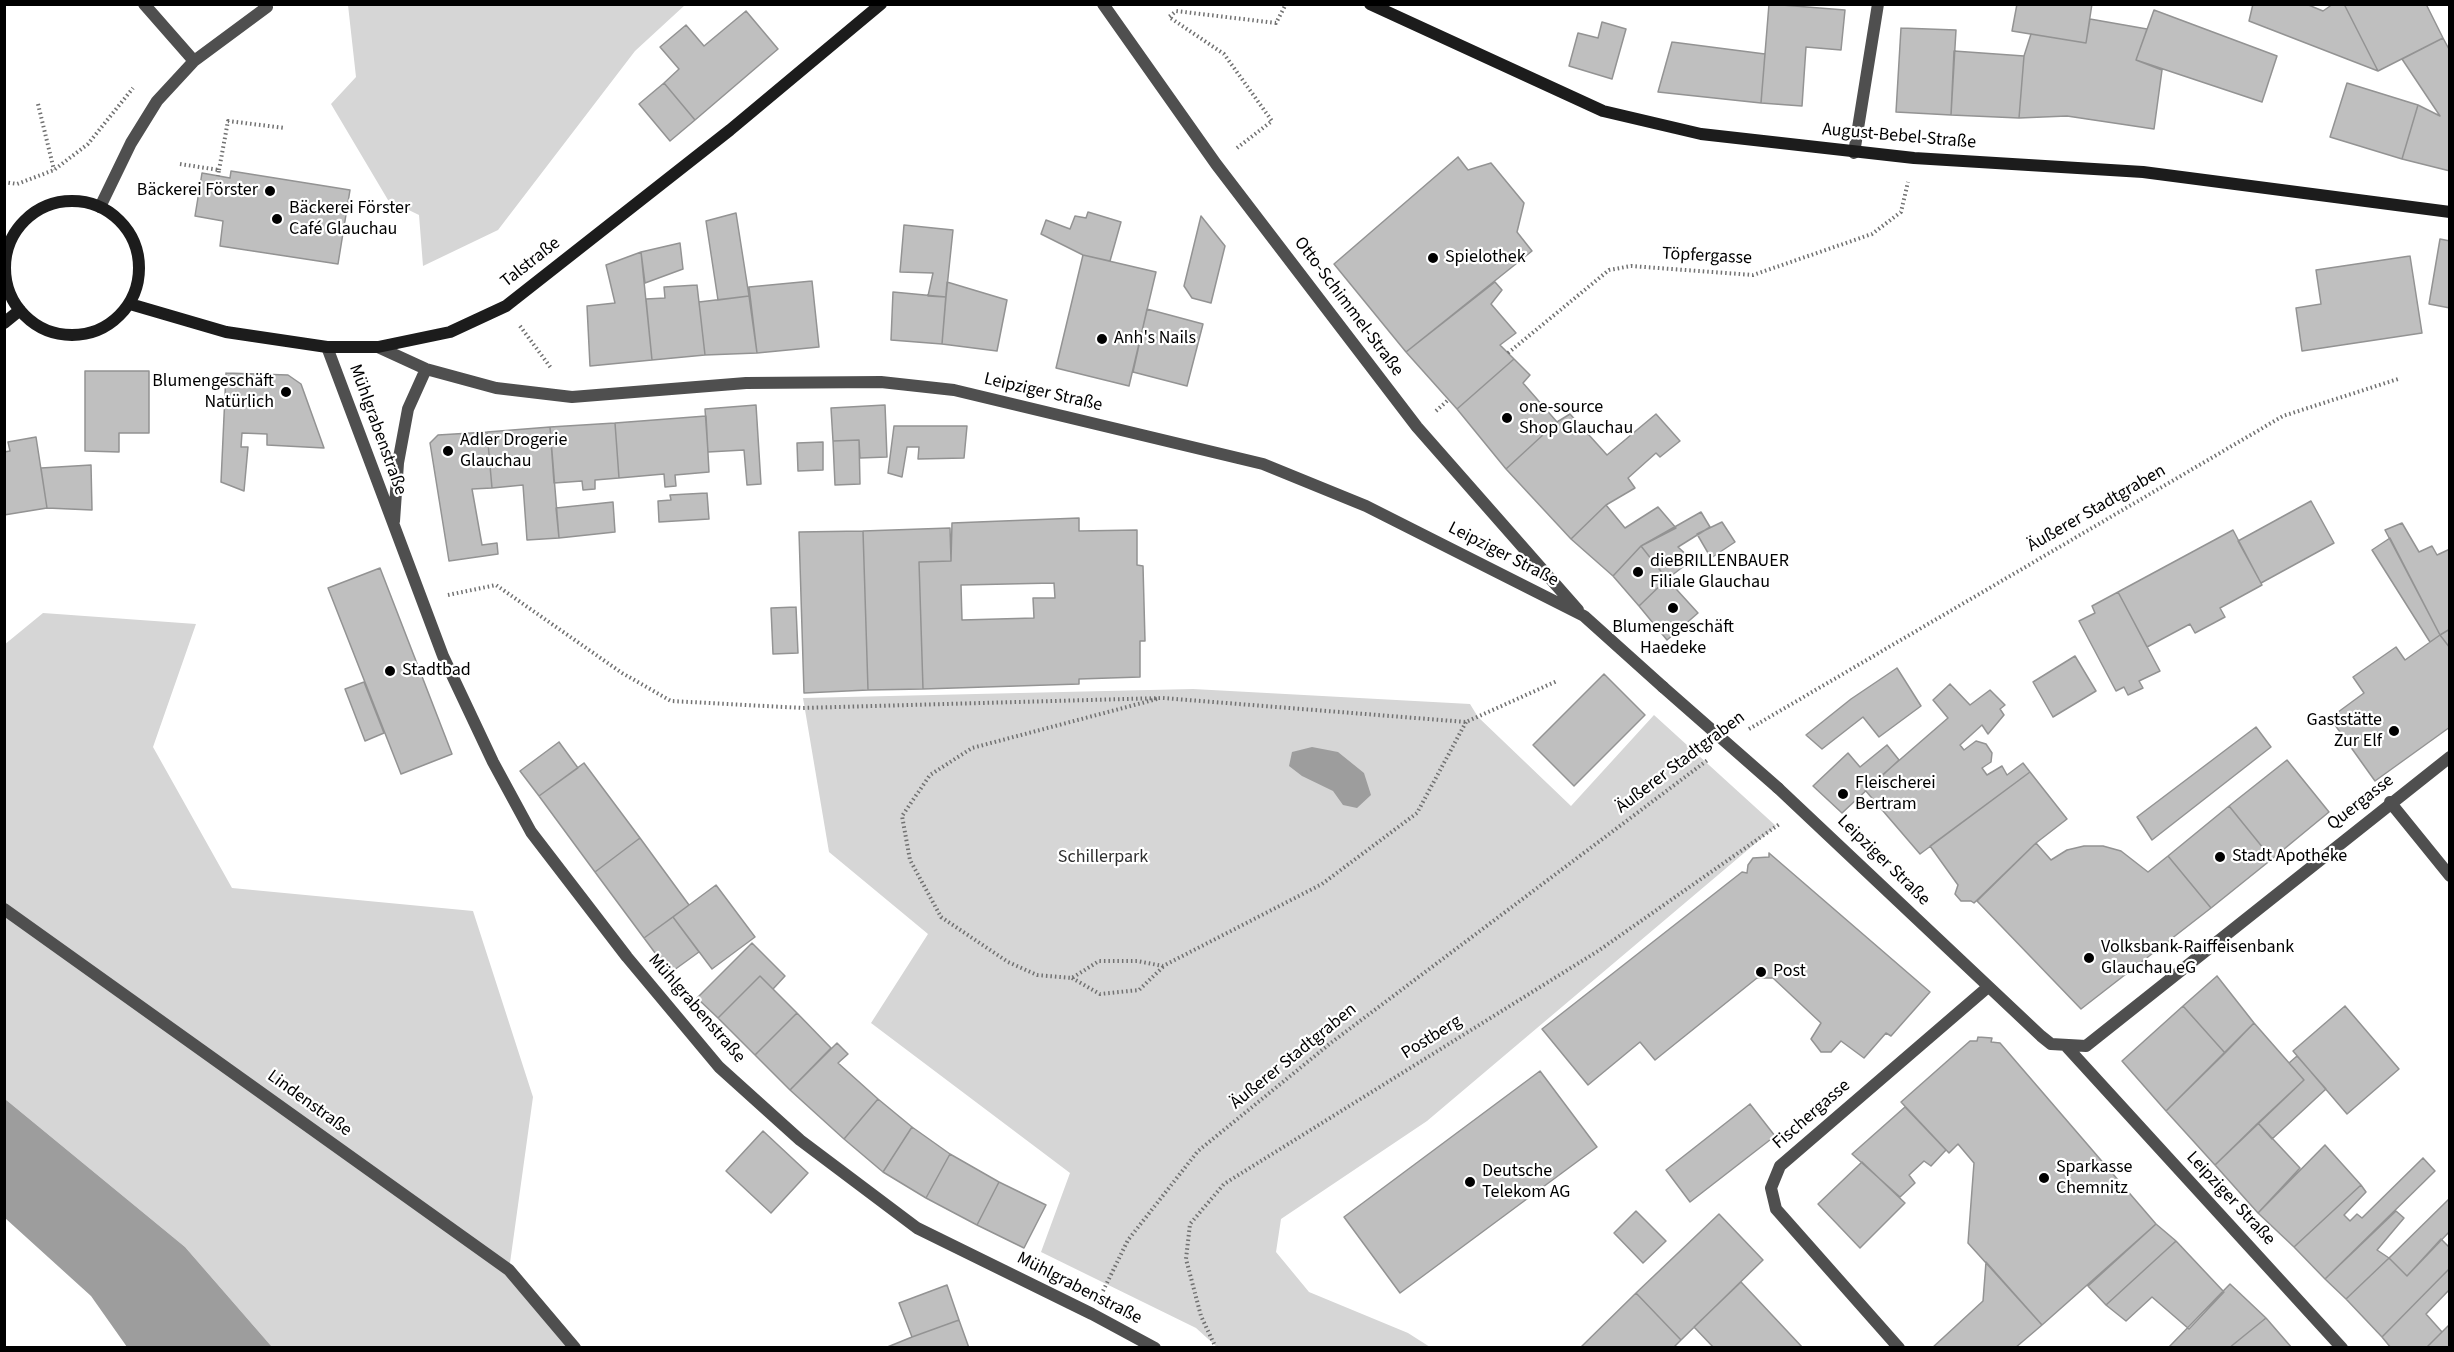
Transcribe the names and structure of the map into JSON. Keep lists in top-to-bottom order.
{
  "streets": {
    "street": [
      "August-Bebel-Straße",
      "Talstraße",
      "Otto-Schimmel-Straße",
      "Leipziger Straße",
      "Mühlgrabenstraße",
      "Quergasse",
      "Lindenstraße",
      "Fischergasse"
    ],
    "path": ["Töpfergasse", "Äußerer Stadtgraben", "Postberg"]
  },
  "crossings": [
    ["August-Bebel-Straße", "Töpfergasse"],
    ["Talstraße", "Leipziger Straße"],
    ["Talstraße", "Mühlgrabenstraße"],
    ["Otto-Schimmel-Straße", "Leipziger Straße"],
    ["Leipziger Straße", "Mühlgrabenstraße"],
    ["Leipziger Straße", "Quergasse"],
    ["Leipziger Straße", "Postberg"],
    ["Leipziger Straße", "Fischergasse"],
    ["Mühlgrabenstraße", "Äußerer Stadtgraben"]
  ],
  "parks": ["Schillerpark"],
  "places": [
    "Bäckerei Förster",
    "Bäckerei Förster Café Glauchau",
    "Spielothek",
    "Anh's Nails",
    "Blumengeschäft Natürlich",
    "one-source Shop Glauchau",
    "Adler Drogerie Glauchau",
    "dieBRILLENBAUER Filiale Glauchau",
    "Blumengeschäft Haedeke",
    "Stadtbad",
    "Gaststätte Zur Elf",
    "Fleischerei Bertram",
    "Stadt Apotheke",
    "Volksbank-Raiffeisenbank Glauchau eG",
    "Post",
    "Sparkasse Chemnitz",
    "Deutsche Telekom AG"
  ]
}
